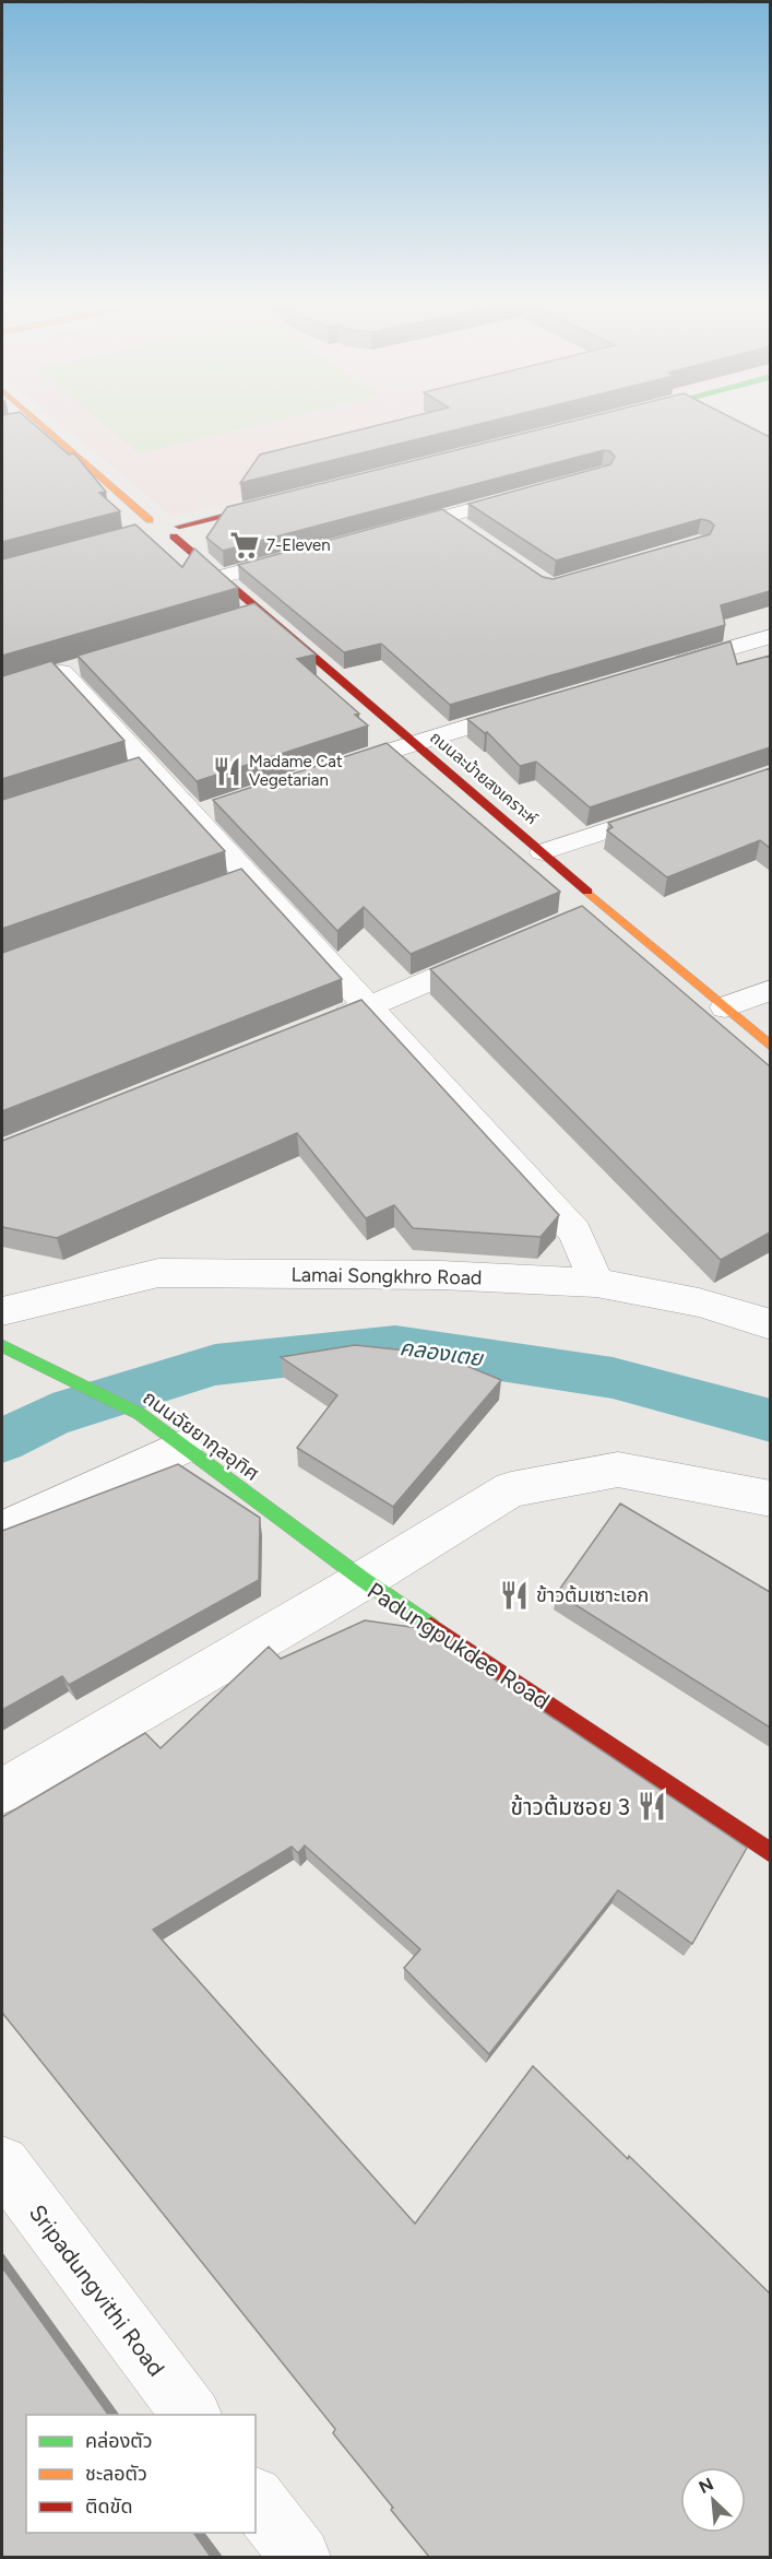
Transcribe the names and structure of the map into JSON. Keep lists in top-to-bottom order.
{
  "streets": {
    "street": [
      "ถนนละม้ายสงเคราะห์",
      "Lamai Songkhro Road",
      "ถนนฉัยยากุลอุทิศ",
      "Padungpukdee Road",
      "Sripadungvithi Road"
    ]
  },
  "crossings": [
    ["ถนนฉัยยากุลอุทิศ", "Padungpukdee Road"]
  ],
  "water": ["คลองเตย"],
  "places": {
    "supermarket": ["7-Eleven"],
    "restaurant": ["Madame Cat Vegetarian", "ข้าวต้มเซาะเอก", "ข้าวต้มซอย 3"]
  },
  "legend": ["คล่องตัว", "ชะลอตัว", "ติดขัด"],
  "north": "top left"
}
